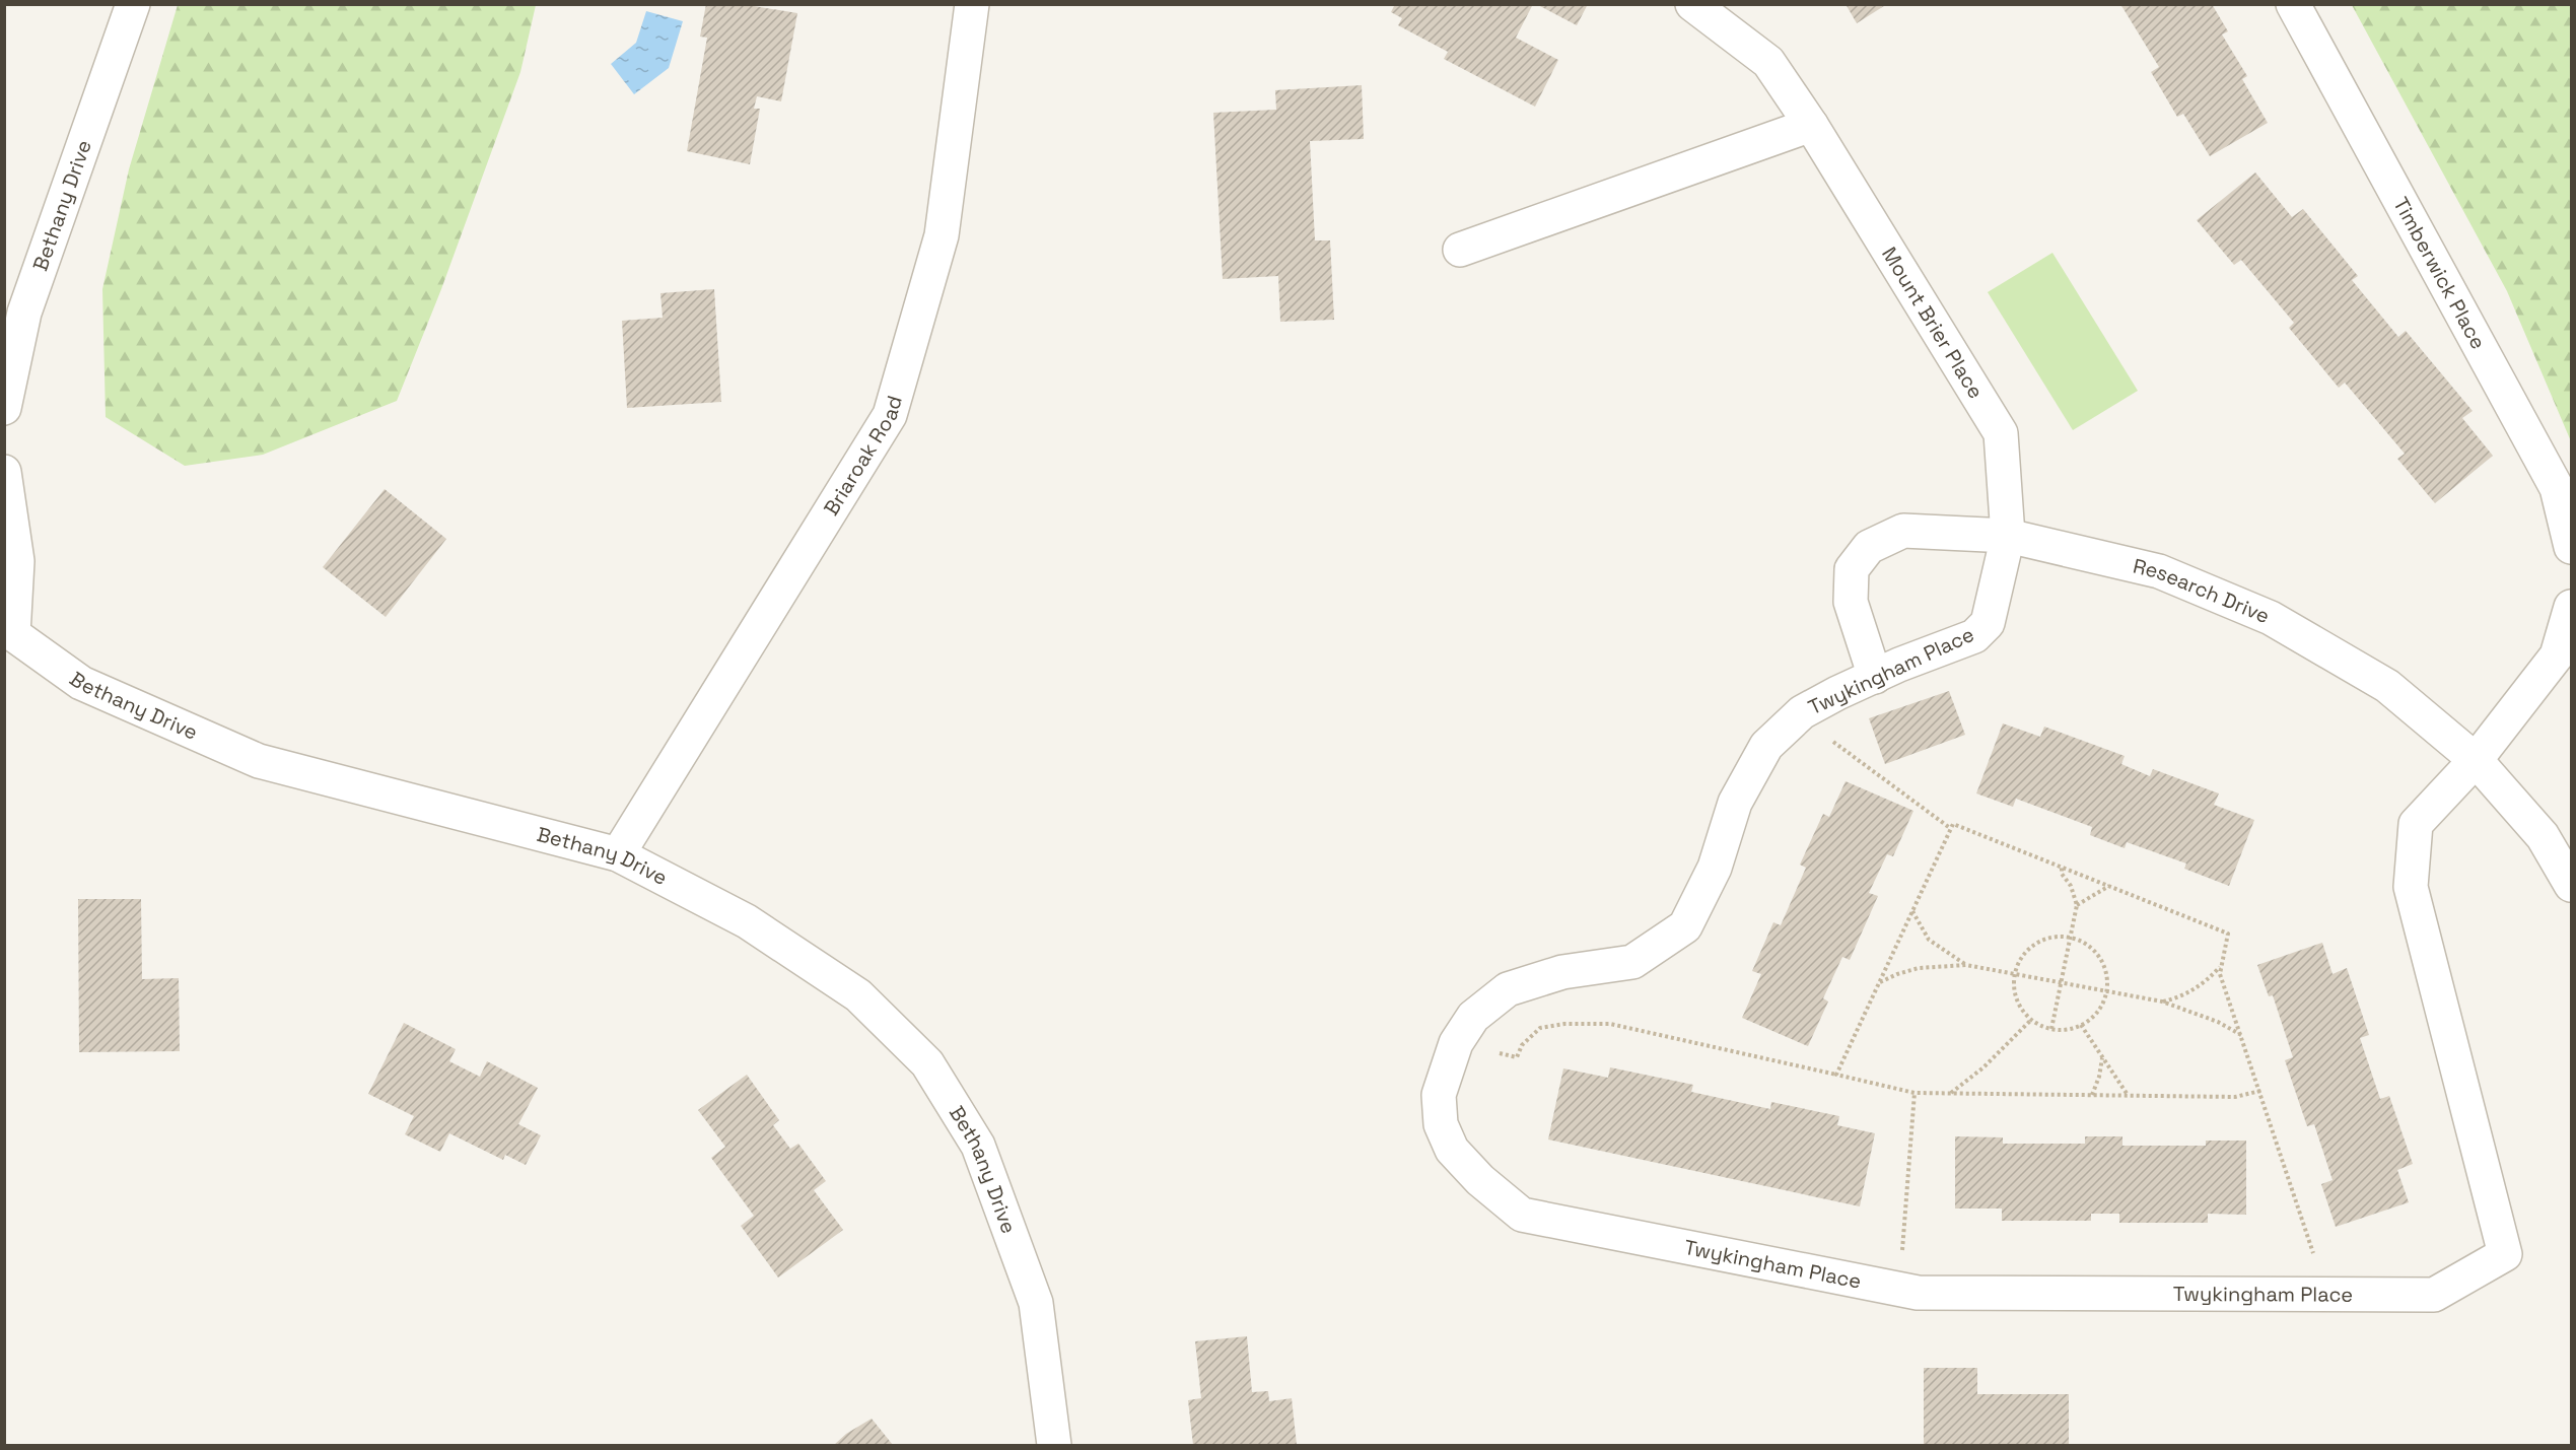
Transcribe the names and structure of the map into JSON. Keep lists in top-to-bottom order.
{
  "streets": {
    "street": [
      "Bethany Drive",
      "Timberwick Place",
      "Mount Brier Place",
      "Briaroak Road",
      "Research Drive",
      "Twykingham Place"
    ]
  },
  "crossings": [
    ["Bethany Drive", "Briaroak Road"],
    ["Mount Brier Place", "Research Drive"],
    ["Mount Brier Place", "Twykingham Place"],
    ["Research Drive", "Twykingham Place"]
  ]
}
